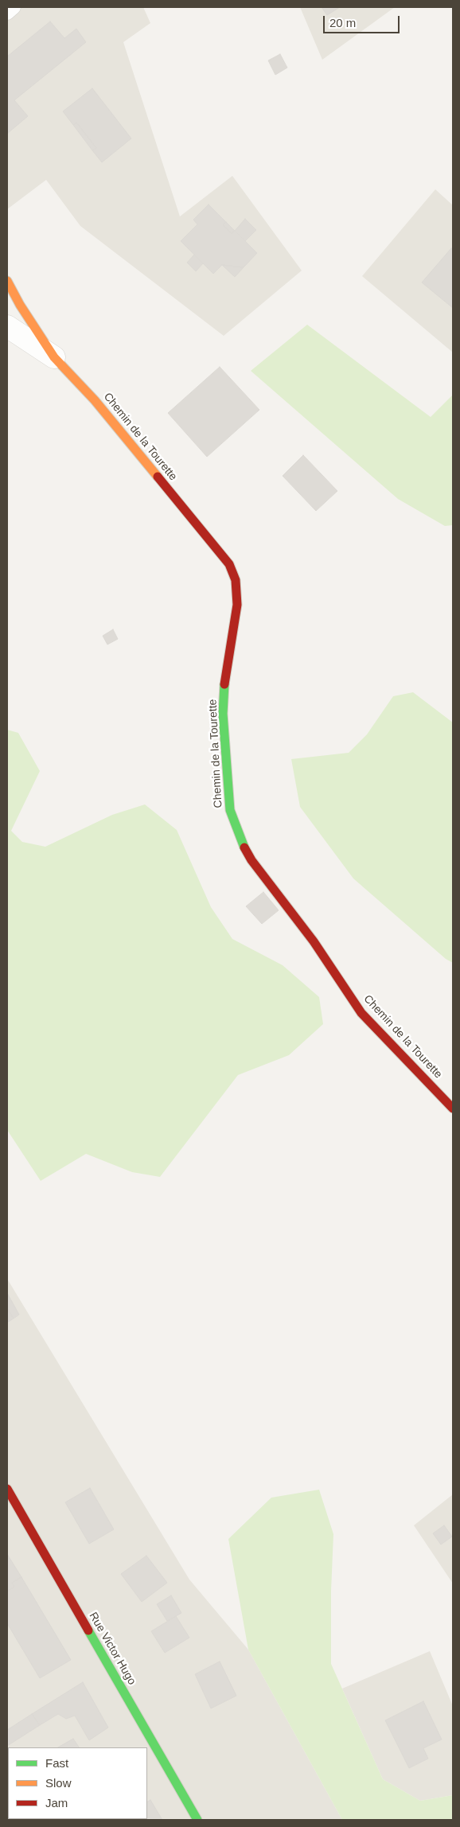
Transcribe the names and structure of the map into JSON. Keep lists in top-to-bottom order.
{
  "streets": {
    "street": ["Chemin de la Tourette", "Rue Victor Hugo"]
  },
  "legend": ["Fast", "Slow", "Jam"],
  "scale_bar": "20 m"
}
